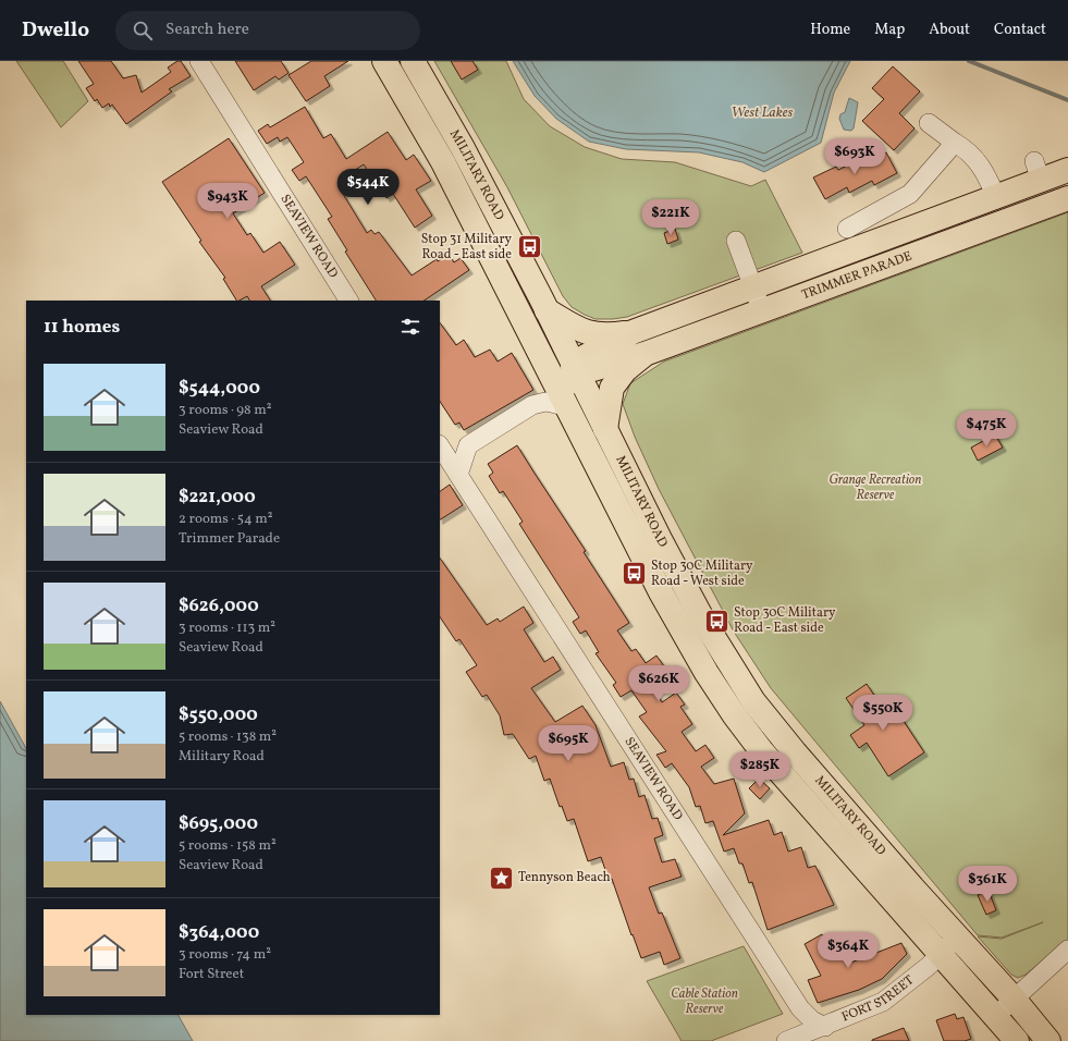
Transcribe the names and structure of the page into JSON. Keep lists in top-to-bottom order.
{
  "streets": {
    "main road": ["MILITARY ROAD", "TRIMMER PARADE"],
    "street": ["SEAVIEW ROAD", "FORT STREET"]
  },
  "crossings": [
    ["MILITARY ROAD", "TRIMMER PARADE"],
    ["MILITARY ROAD", "FORT STREET"],
    ["SEAVIEW ROAD", "FORT STREET"]
  ],
  "water": ["West Lakes"],
  "parks": ["Grange Recreation Reserve", "Cable Station Reserve"],
  "places": {
    "bus stop": ["Stop 31 Military Road - East side", "Stop 30C Military Road - West side", "Stop 30C Military Road - East side"],
    "place": ["Tennyson Beach"]
  },
  "page": {
    "header": "Dwello",
    "search": "Search here",
    "nav": [
      "Home",
      "Map",
      "About",
      "Contact"
    ],
    "price": [
      "$693K",
      "$544K",
      "$943K",
      "$221K",
      "$475K",
      "$626K",
      "$550K",
      "$695K",
      "$285K",
      "$361K",
      "$364K"
    ],
    "heading": "11 homes",
    "list": [
      {
        "name": "$544,000",
        "note": "3 rooms · 98 m² · Seaview Road"
      },
      {
        "name": "$221,000",
        "note": "2 rooms · 54 m² · Trimmer Parade"
      },
      {
        "name": "$626,000",
        "note": "3 rooms · 113 m² · Seaview Road"
      },
      {
        "name": "$550,000",
        "note": "5 rooms · 138 m² · Military Road"
      },
      {
        "name": "$695,000",
        "note": "5 rooms · 158 m² · Seaview Road"
      },
      {
        "name": "$364,000",
        "note": "3 rooms · 74 m² · Fort Street"
      }
    ]
  }
}
